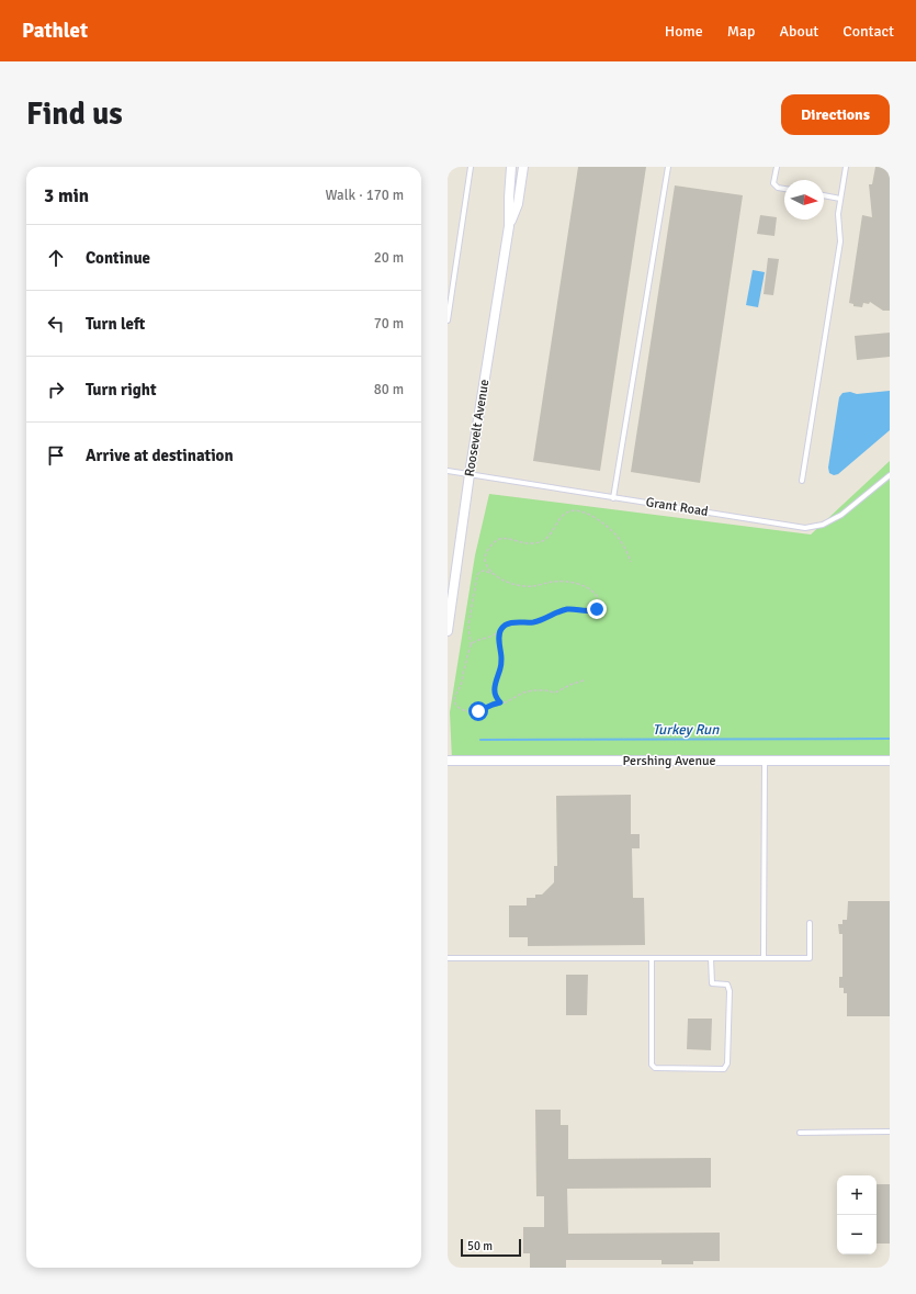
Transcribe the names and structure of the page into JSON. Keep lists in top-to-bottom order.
{
  "streets": {
    "street": ["Roosevelt Avenue", "Pershing Avenue"],
    "lane": ["Grant Road"]
  },
  "crossings": [
    ["Roosevelt Avenue", "Grant Road"]
  ],
  "water": ["Turkey Run"],
  "scale_bar": "50 m",
  "north": "right",
  "page": {
    "header": "Pathlet",
    "nav": [
      "Home",
      "Map",
      "About",
      "Contact"
    ],
    "buttons": "Directions",
    "title": "Find us",
    "heading": ["3 min", "Walk · 170 m"],
    "list": [
      ["Continue", "20 m"],
      ["Turn left", "70 m"],
      ["Turn right", "80 m"],
      "Arrive at destination"
    ],
    "map_buttons": ["+", "−"],
    "scale": "50 m"
  }
}
